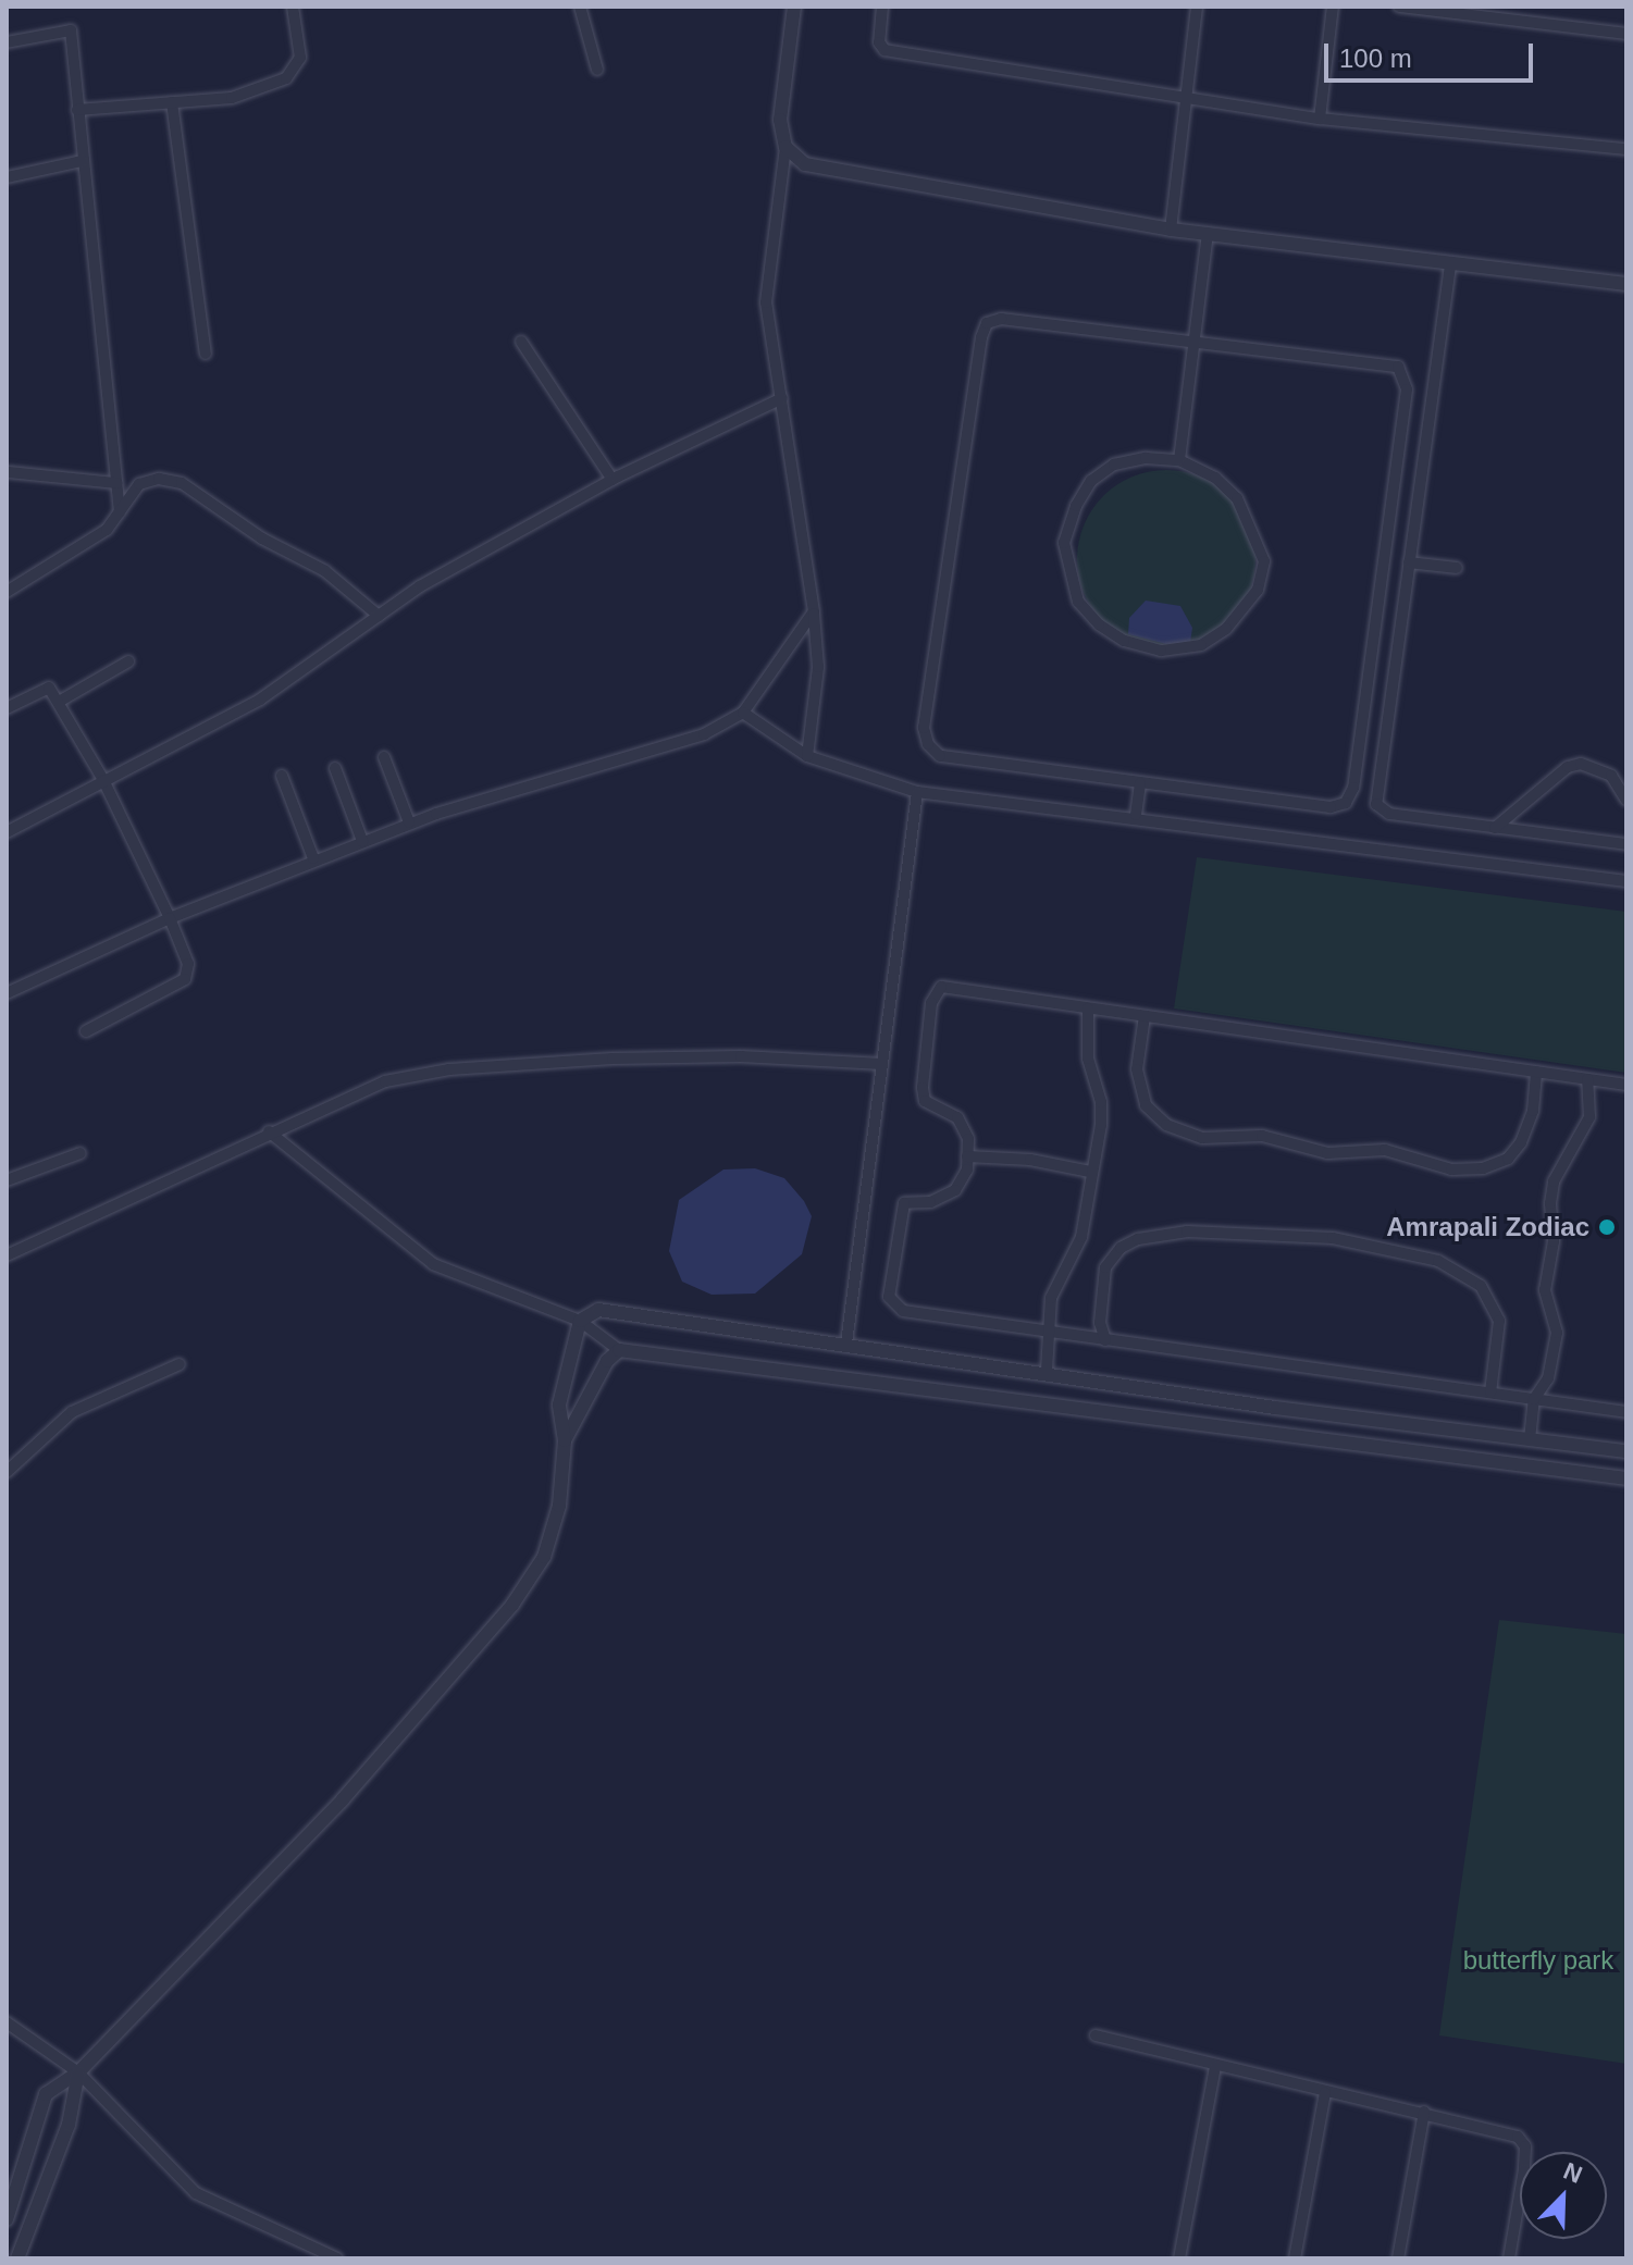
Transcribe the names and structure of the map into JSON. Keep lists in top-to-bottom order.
{
  "parks": ["butterfly park"],
  "places": ["Amrapali Zodiac"],
  "scale_bar": "100 m",
  "north": "top right"
}
